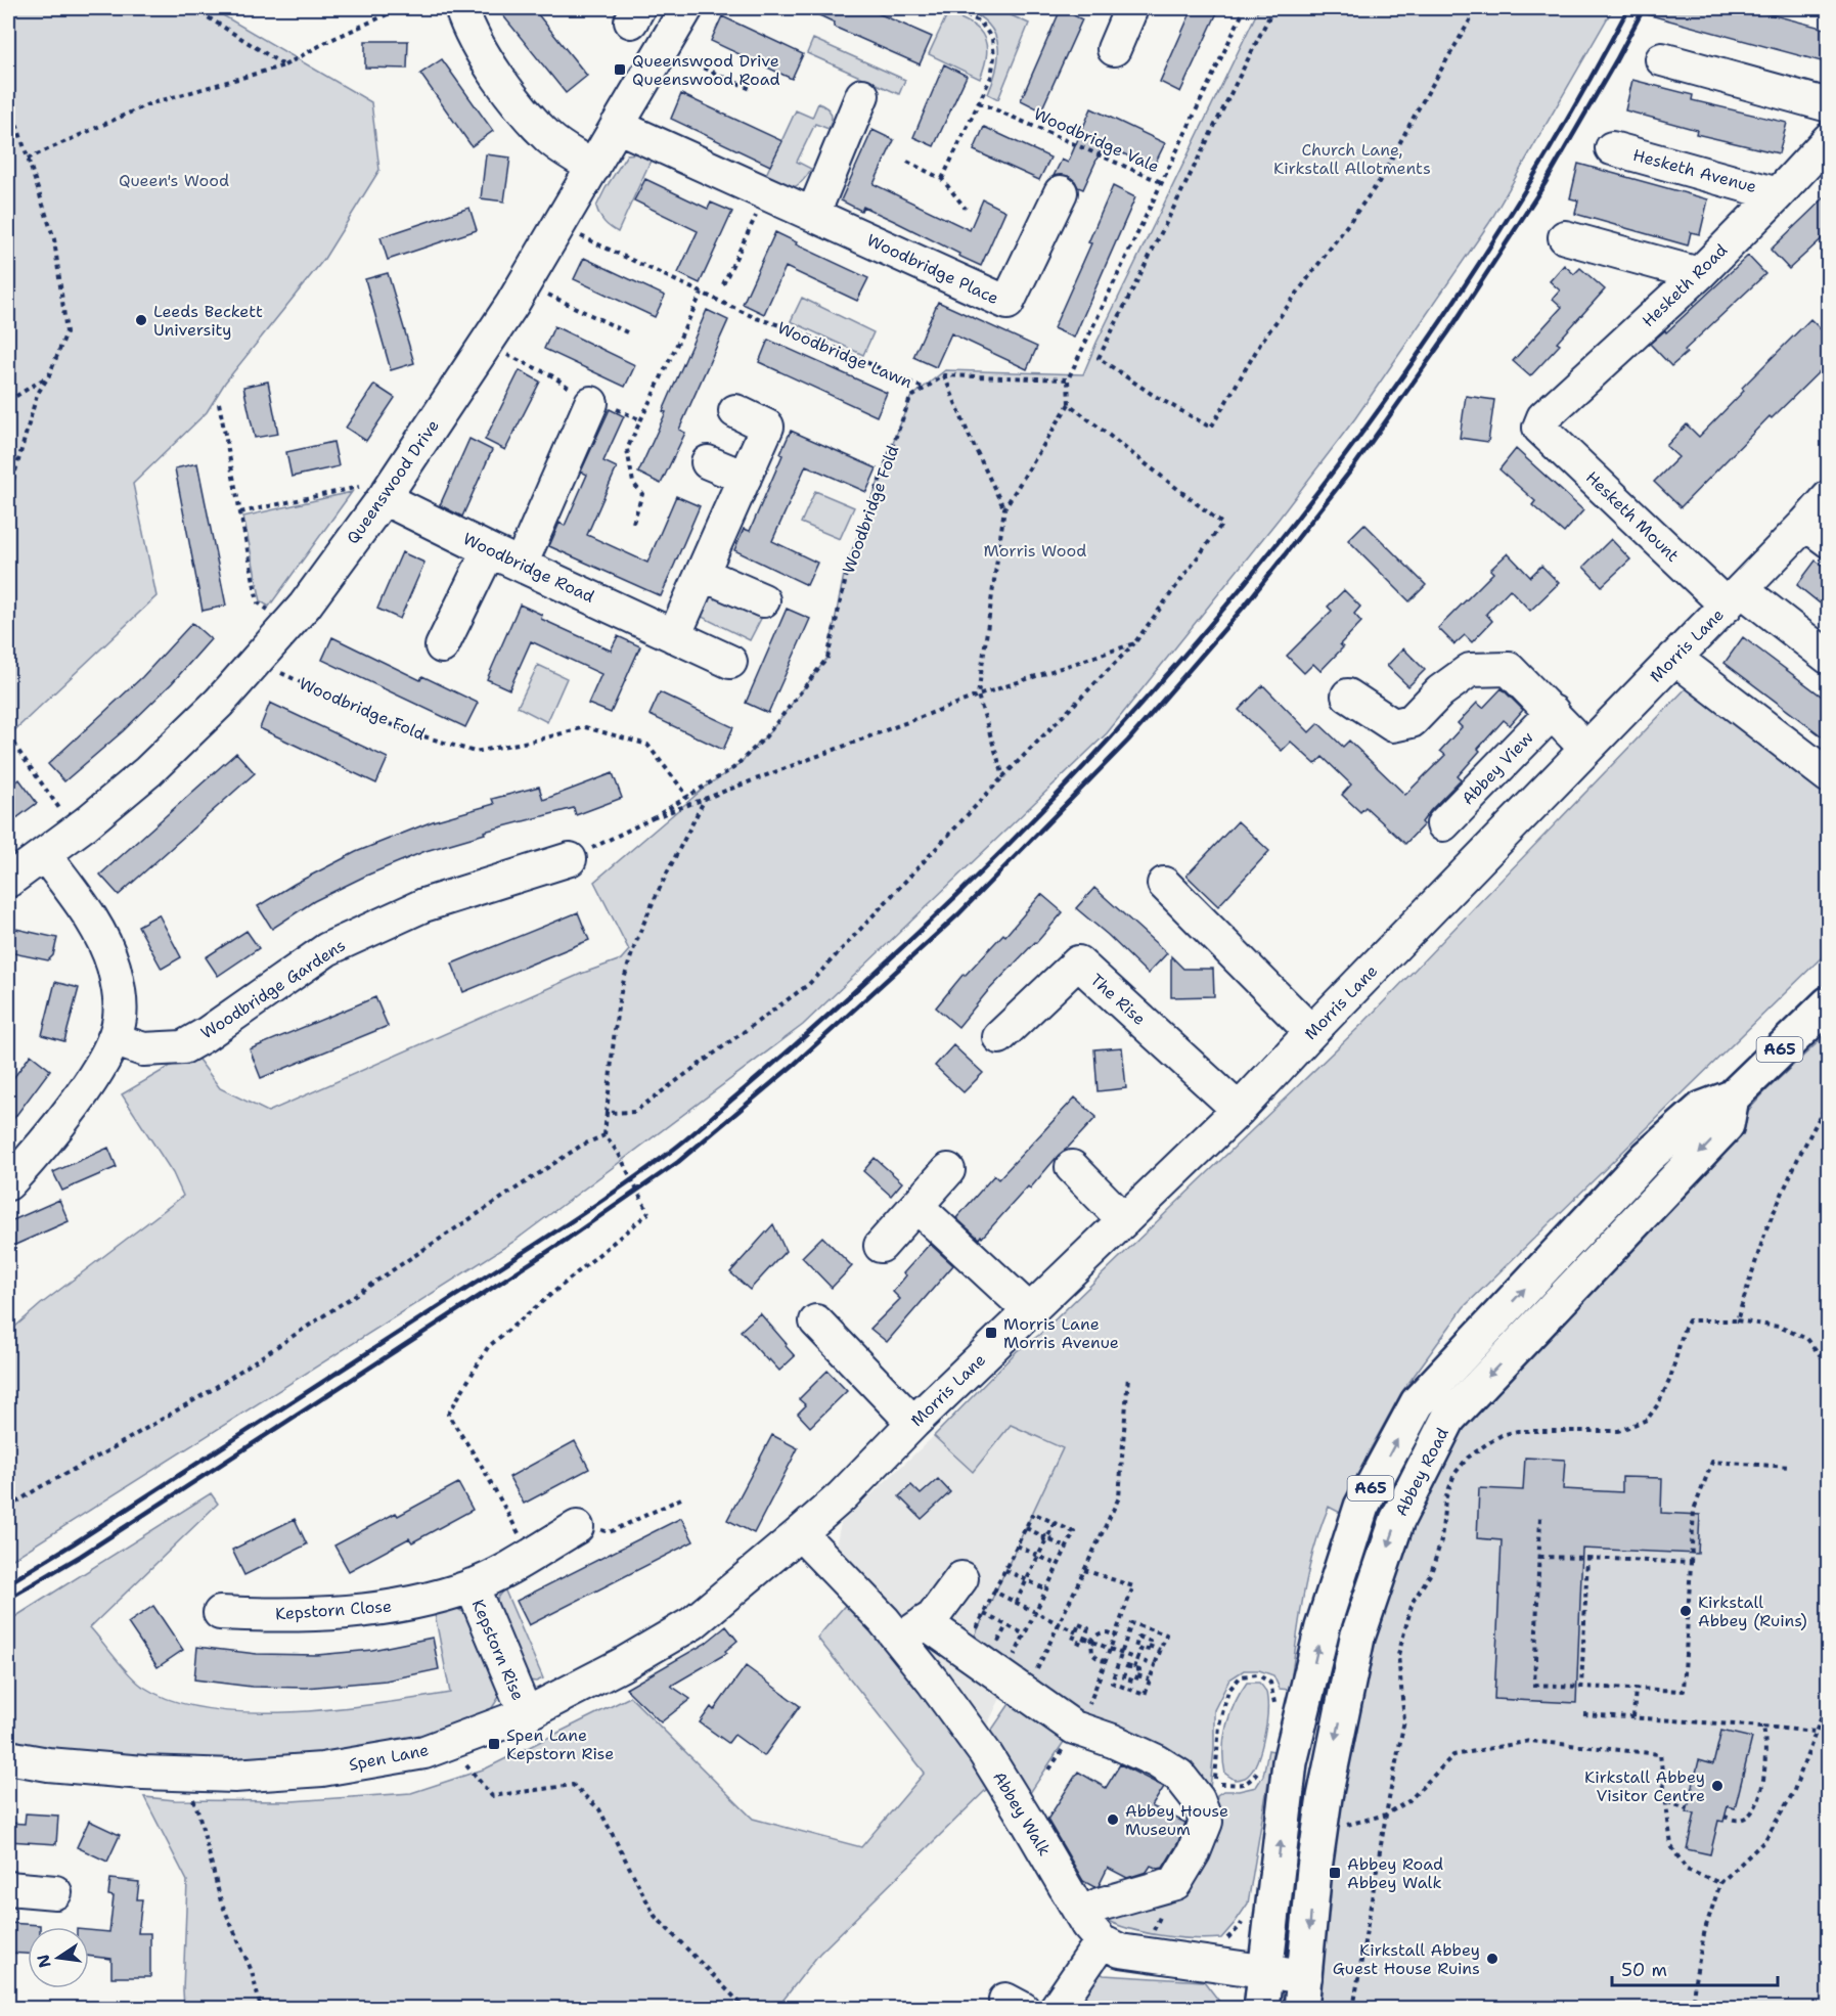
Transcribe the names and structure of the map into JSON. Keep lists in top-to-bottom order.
{
  "streets": {
    "main road": ["A65", "Abbey Road"],
    "street": [
      "Hesketh Avenue",
      "Woodbridge Place",
      "Hesketh Road",
      "Queenswood Drive",
      "Hesketh Mount",
      "Woodbridge Road",
      "Morris Lane",
      "Abbey View",
      "Woodbridge Gardens",
      "The Rise",
      "Kepstorn Close",
      "Kepstorn Rise",
      "Spen Lane",
      "Abbey Walk"
    ],
    "path": ["Woodbridge Vale", "Woodbridge Lawn", "Woodbridge Fold"]
  },
  "crossings": [
    ["Hesketh Avenue", "Hesketh Road"],
    ["Woodbridge Place", "Queenswood Drive"],
    ["Hesketh Road", "Hesketh Mount"],
    ["Woodbridge Lawn", "Queenswood Drive"],
    ["Woodbridge Lawn", "Woodbridge Fold"],
    ["Queenswood Drive", "Woodbridge Fold"],
    ["Queenswood Drive", "Woodbridge Road"],
    ["Hesketh Mount", "Morris Lane"],
    ["Morris Lane", "The Rise"],
    ["Morris Lane", "Spen Lane"],
    ["A65", "Abbey Road"],
    ["Kepstorn Close", "Kepstorn Rise"],
    ["Kepstorn Rise", "Spen Lane"],
    ["Spen Lane", "Abbey Walk"]
  ],
  "parks": ["Church Lane, Kirkstall Allotments", "Queen's Wood", "Morris Wood"],
  "places": {
    "transit": [
      "Queenswood Drive Queenswood Road",
      "Morris Lane Morris Avenue",
      "Spen Lane Kepstorn Rise",
      "Abbey Road Abbey Walk"
    ],
    "other": [
      "Leeds Beckett University",
      "Kirkstall Abbey (Ruins)",
      "Kirkstall Abbey Visitor Centre",
      "Abbey House Museum",
      "Kirkstall Abbey Guest House Ruins"
    ]
  },
  "scale_bar": "50 m",
  "north": "left"
}
